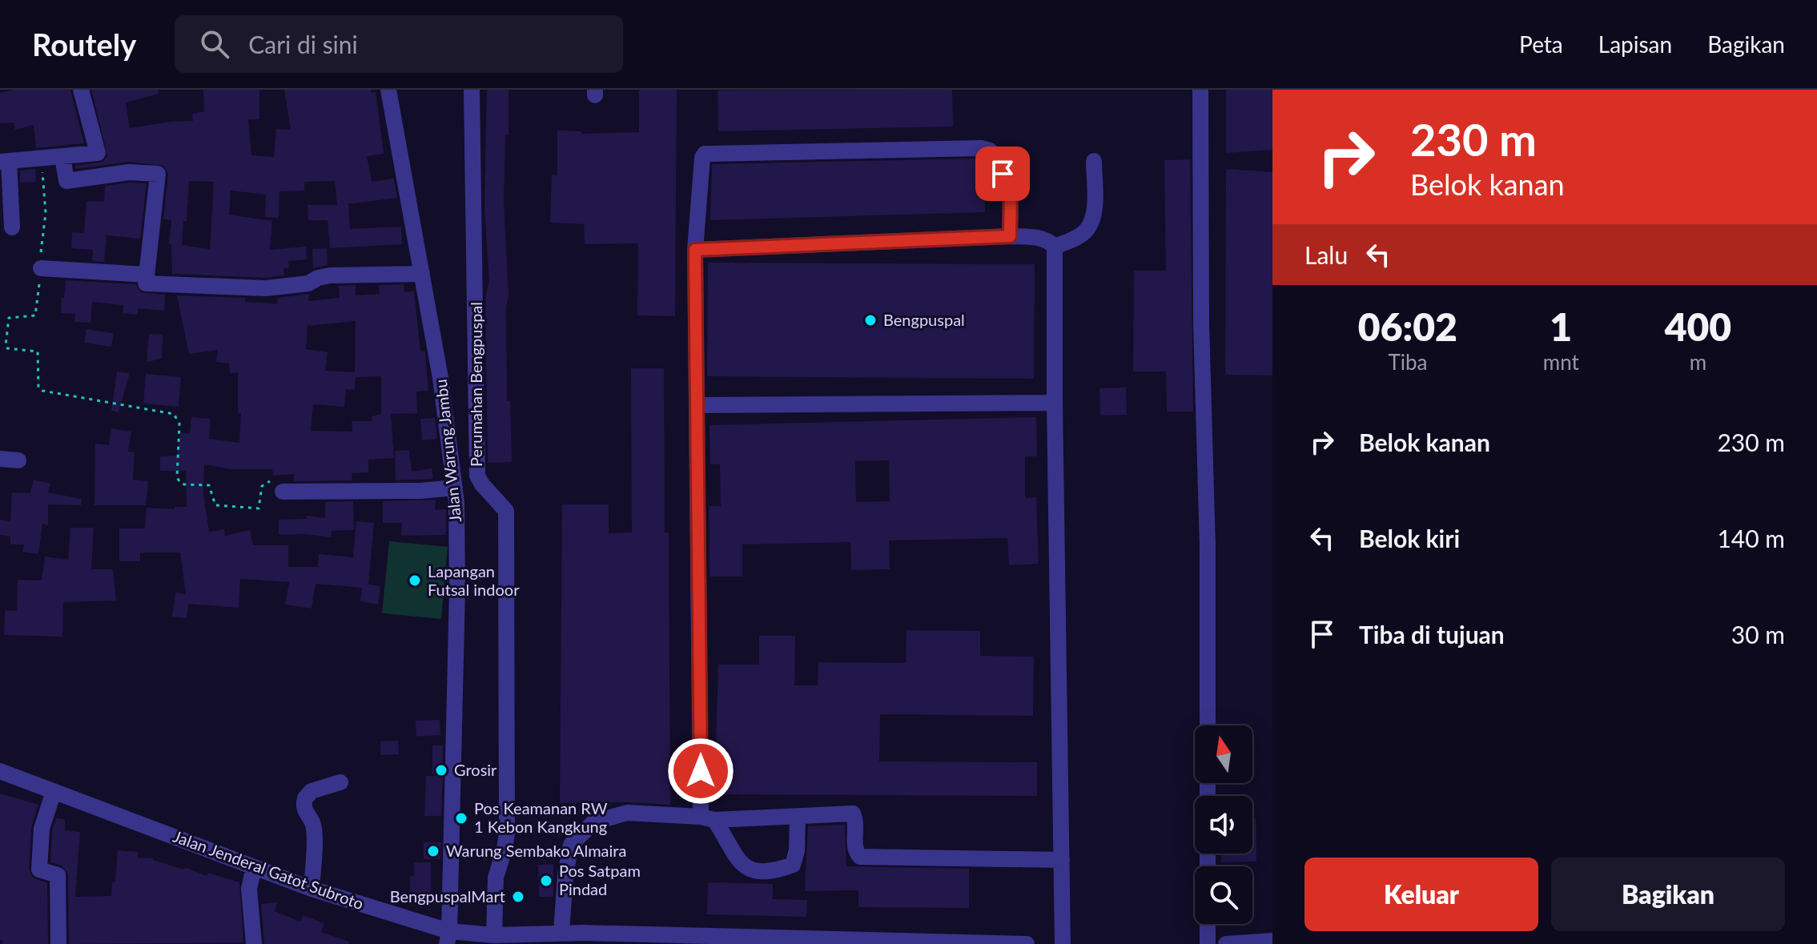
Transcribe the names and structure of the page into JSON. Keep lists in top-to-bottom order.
{
  "streets": {
    "street": ["Perumahan Bengpuspal", "Jalan Warung Jambu", "Jalan Jenderal Gatot Subroto"]
  },
  "crossings": [
    ["Perumahan Bengpuspal", "Jalan Jenderal Gatot Subroto"],
    ["Jalan Warung Jambu", "Jalan Jenderal Gatot Subroto"]
  ],
  "places": [
    "Bengpuspal",
    "Lapangan Futsal indoor",
    "Grosir",
    "Pos Keamanan RW 1 Kebon Kangkung",
    "Warung Sembako Almaira",
    "Pos Satpam Pindad",
    "BengpuspalMart"
  ],
  "north": "top",
  "page": {
    "header": "Routely",
    "search": "Cari di sini",
    "nav": ["Peta", "Lapisan", "Bagikan"],
    "turn": ["230 m", "Belok kanan"],
    "then": "Lalu",
    "eta": [
      "06:02",
      "Tiba",
      "1",
      "mnt",
      "400",
      "m"
    ],
    "list": [
      {
        "name": "Belok kanan",
        "value": "230 m"
      },
      {
        "name": "Belok kiri",
        "value": "140 m"
      },
      {
        "name": "Tiba di tujuan",
        "value": "30 m"
      }
    ],
    "buttons": ["Keluar", "Bagikan"]
  }
}
